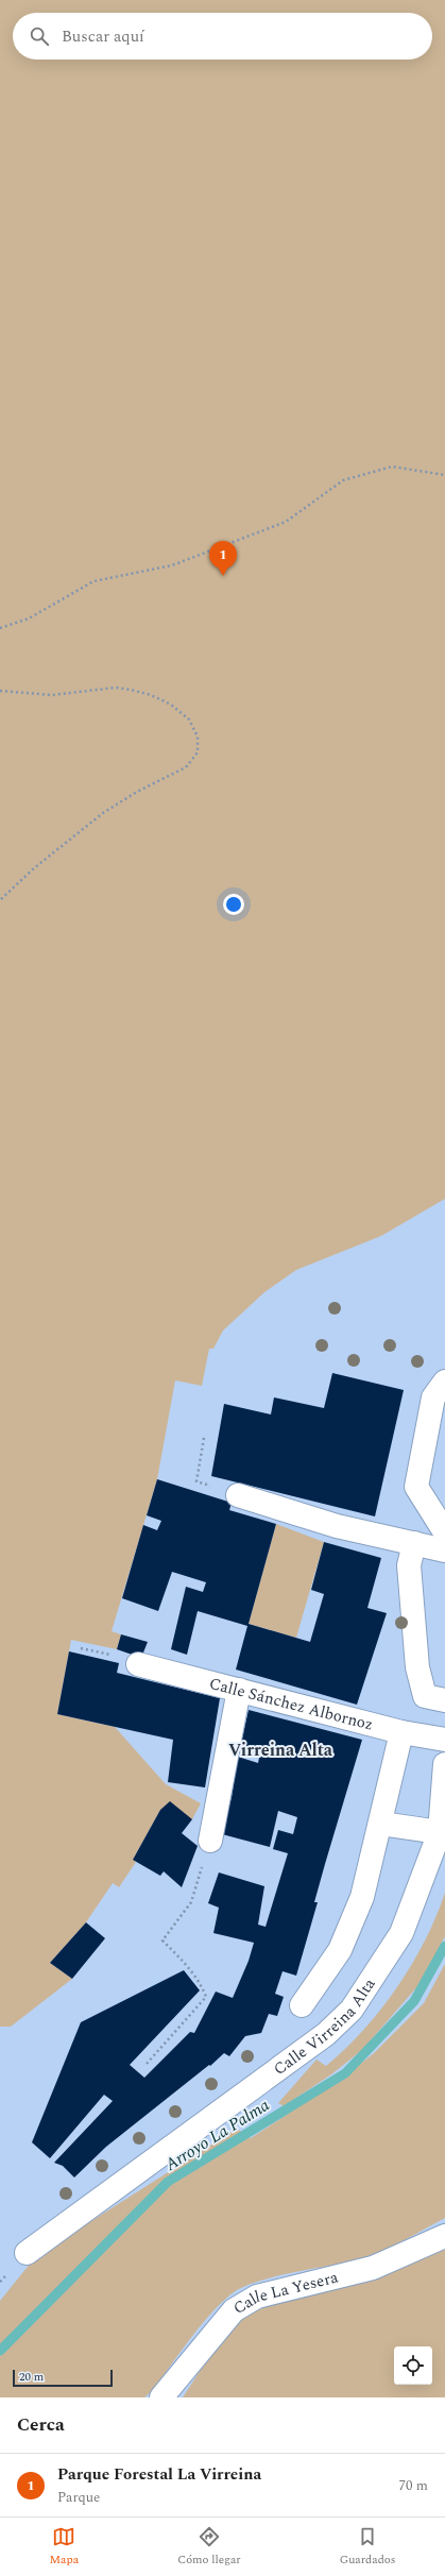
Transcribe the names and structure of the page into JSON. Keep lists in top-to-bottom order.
{
  "streets": {
    "street": ["Calle Sánchez Albornoz", "Calle Virreina Alta", "Calle La Yesera"]
  },
  "districts": ["Virreina Alta"],
  "water": ["Arroyo La Palma"],
  "scale_bar": "20 m",
  "page": {
    "search": "Buscar aquí",
    "pins": "1",
    "scale": "20 m",
    "heading": "Cerca",
    "list": [
      {
        "mark": "1",
        "name": "Parque Forestal La Virreina",
        "note": "Parque",
        "value": "70 m"
      }
    ],
    "nav": ["Mapa", "Cómo llegar", "Guardados"]
  }
}
